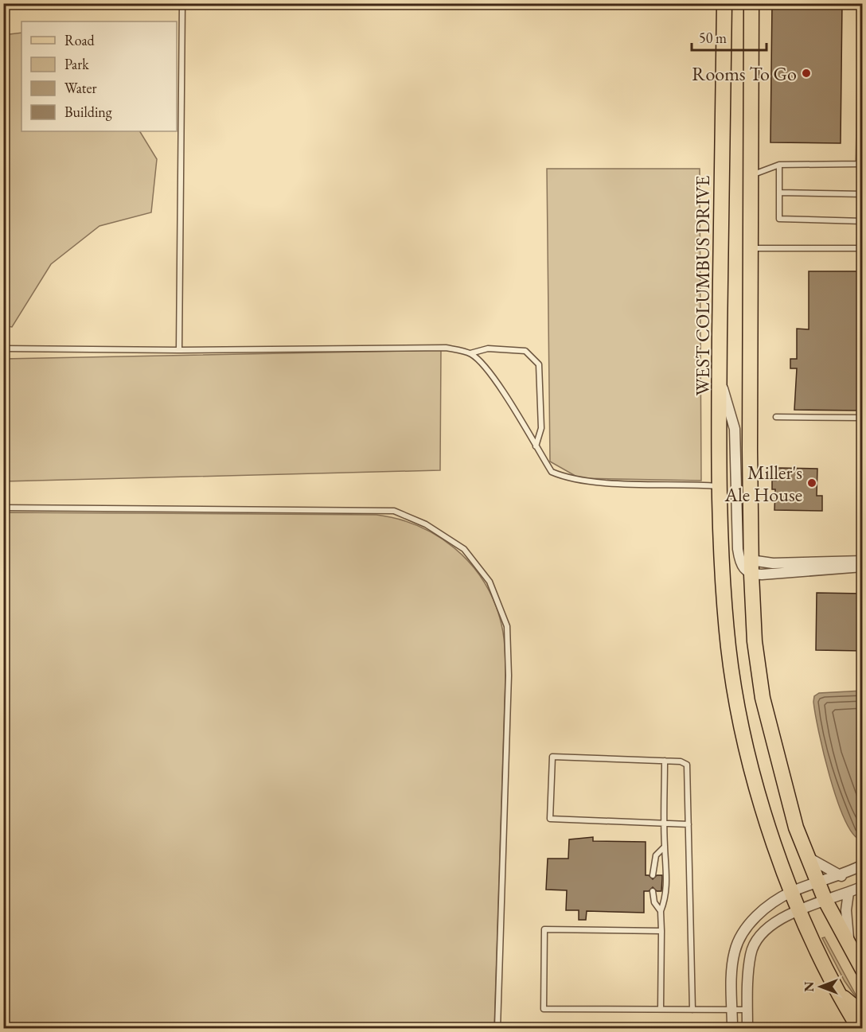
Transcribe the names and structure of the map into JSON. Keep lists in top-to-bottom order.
{
  "streets": {
    "main road": ["WEST COLUMBUS DRIVE"]
  },
  "places": ["Rooms To Go", "Miller's Ale House"],
  "legend": [
    "Road",
    "Park",
    "Water",
    "Building"
  ],
  "scale_bar": "50 m",
  "north": "left"
}
